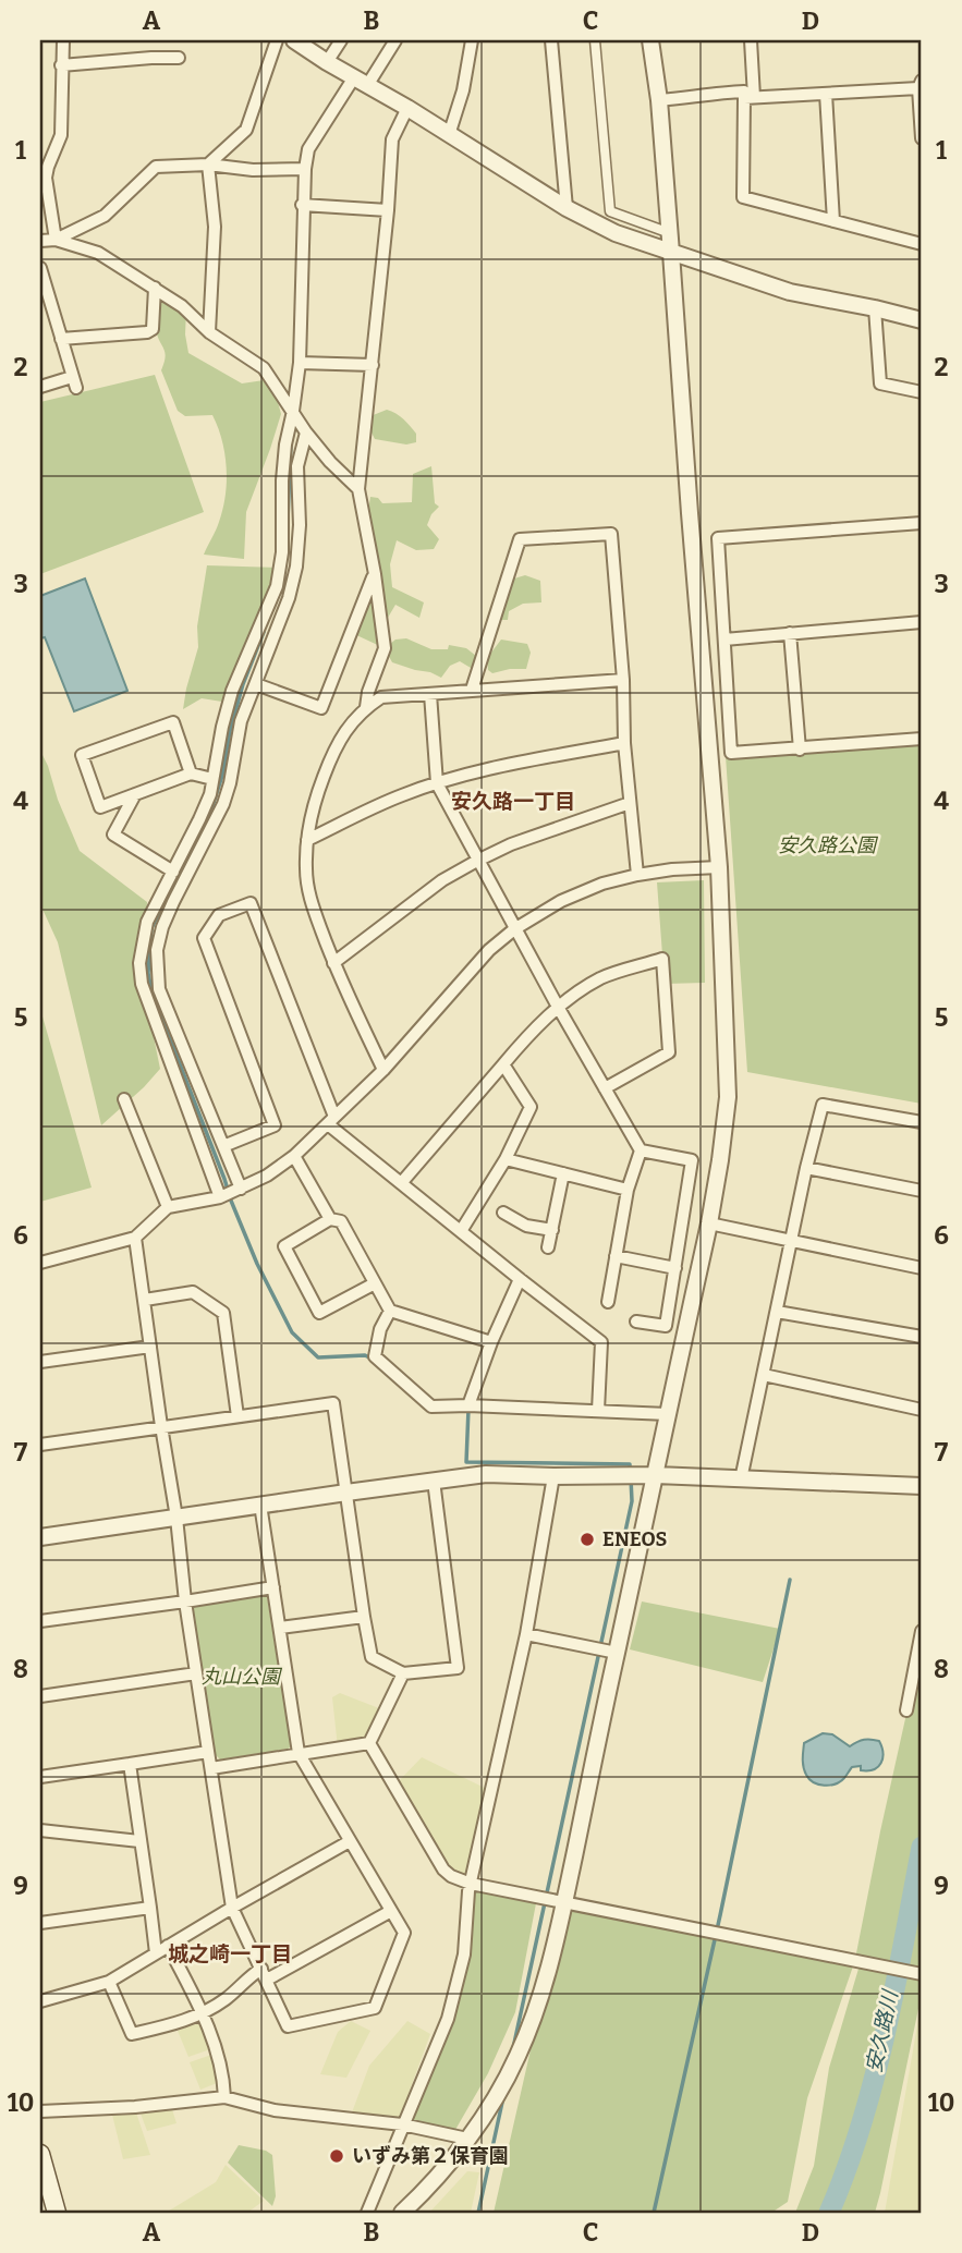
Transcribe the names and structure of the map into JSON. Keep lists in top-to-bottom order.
{
  "districts": ["安久路一丁目", "城之崎一丁目"],
  "water": ["安久路川"],
  "parks": ["安久路公園", "丸山公園"],
  "places": ["ENEOS", "いずみ第２保育園"],
  "grid": {
    "columns": [
      "A",
      "B",
      "C",
      "D"
    ],
    "rows": [
      "1",
      "2",
      "3",
      "4",
      "5",
      "6",
      "7",
      "8",
      "9",
      "10"
    ]
  }
}
